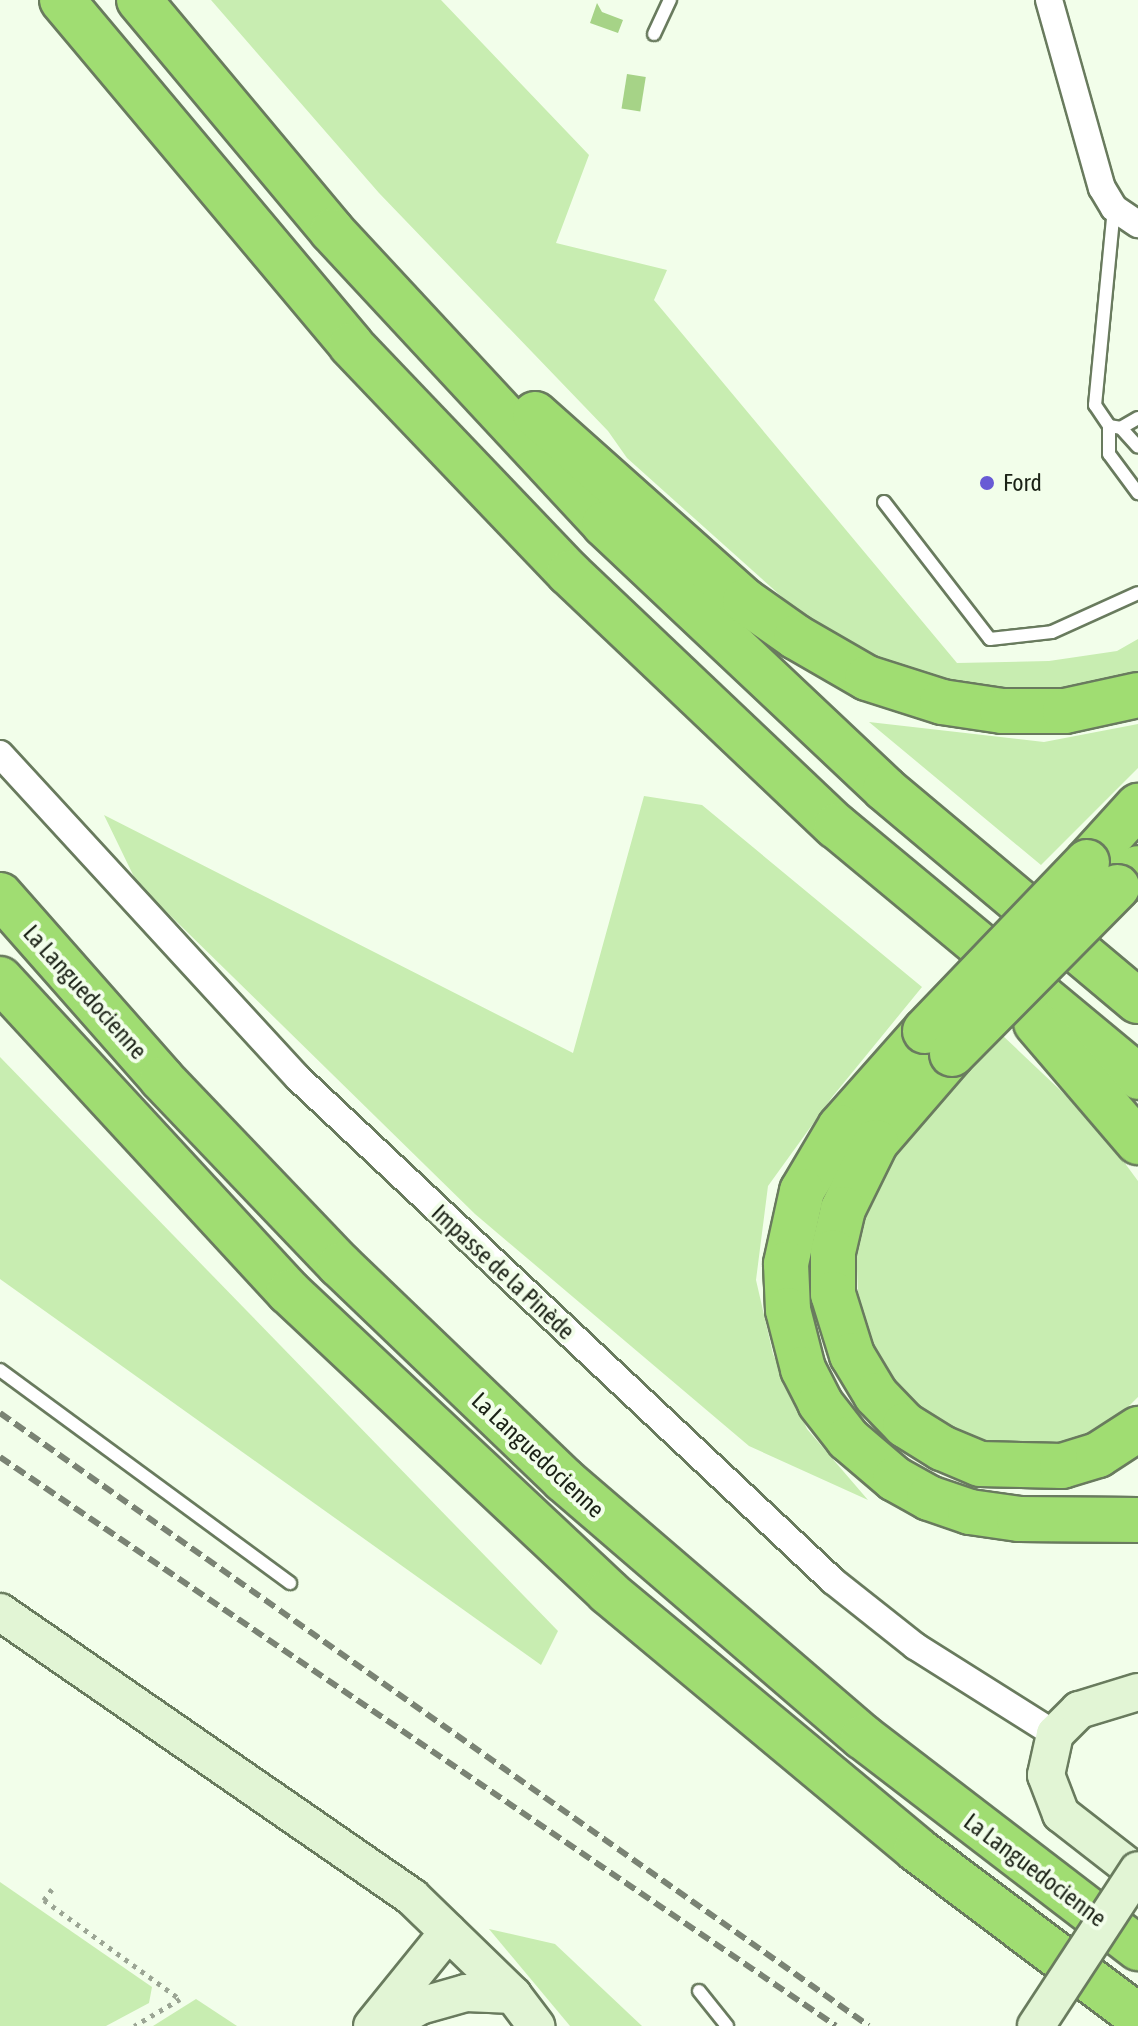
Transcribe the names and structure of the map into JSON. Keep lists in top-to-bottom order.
{
  "streets": {
    "highway": ["La Languedocienne"],
    "street": ["Impasse de la Pinède"]
  },
  "places": ["Ford"]
}
